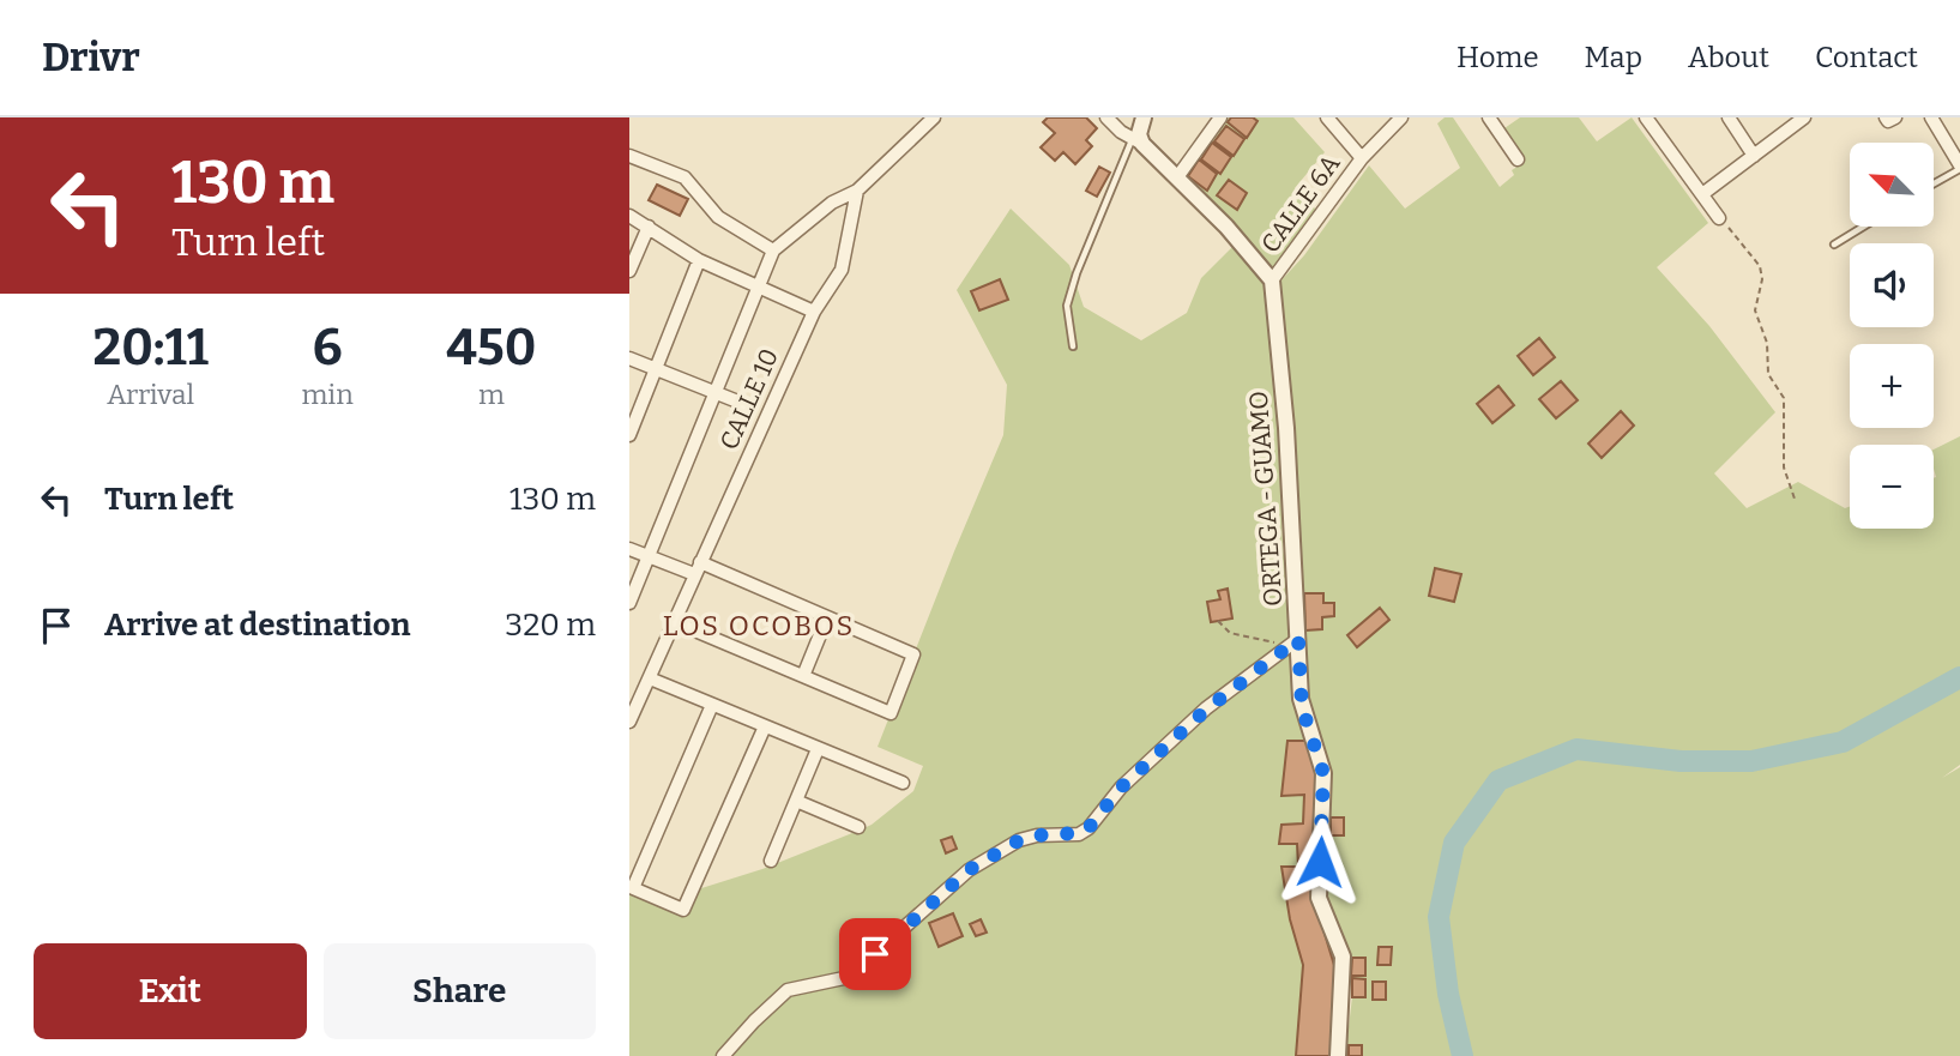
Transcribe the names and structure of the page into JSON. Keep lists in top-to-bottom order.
{
  "streets": {
    "street": ["CALLE 6A", "CALLE 10", "ORTEGA - GUAMO"]
  },
  "crossings": [
    ["CALLE 6A", "ORTEGA - GUAMO"]
  ],
  "districts": ["LOS OCOBOS"],
  "north": "top left",
  "page": {
    "header": "Drivr",
    "nav": [
      "Home",
      "Map",
      "About",
      "Contact"
    ],
    "turn": ["130 m", "Turn left"],
    "map_buttons": ["+", "−"],
    "eta": [
      "20:11",
      "Arrival",
      "6",
      "min",
      "450",
      "m"
    ],
    "list": [
      {
        "name": "Turn left",
        "value": "130 m"
      },
      {
        "name": "Arrive at destination",
        "value": "320 m"
      }
    ],
    "buttons": ["Exit", "Share"]
  }
}
